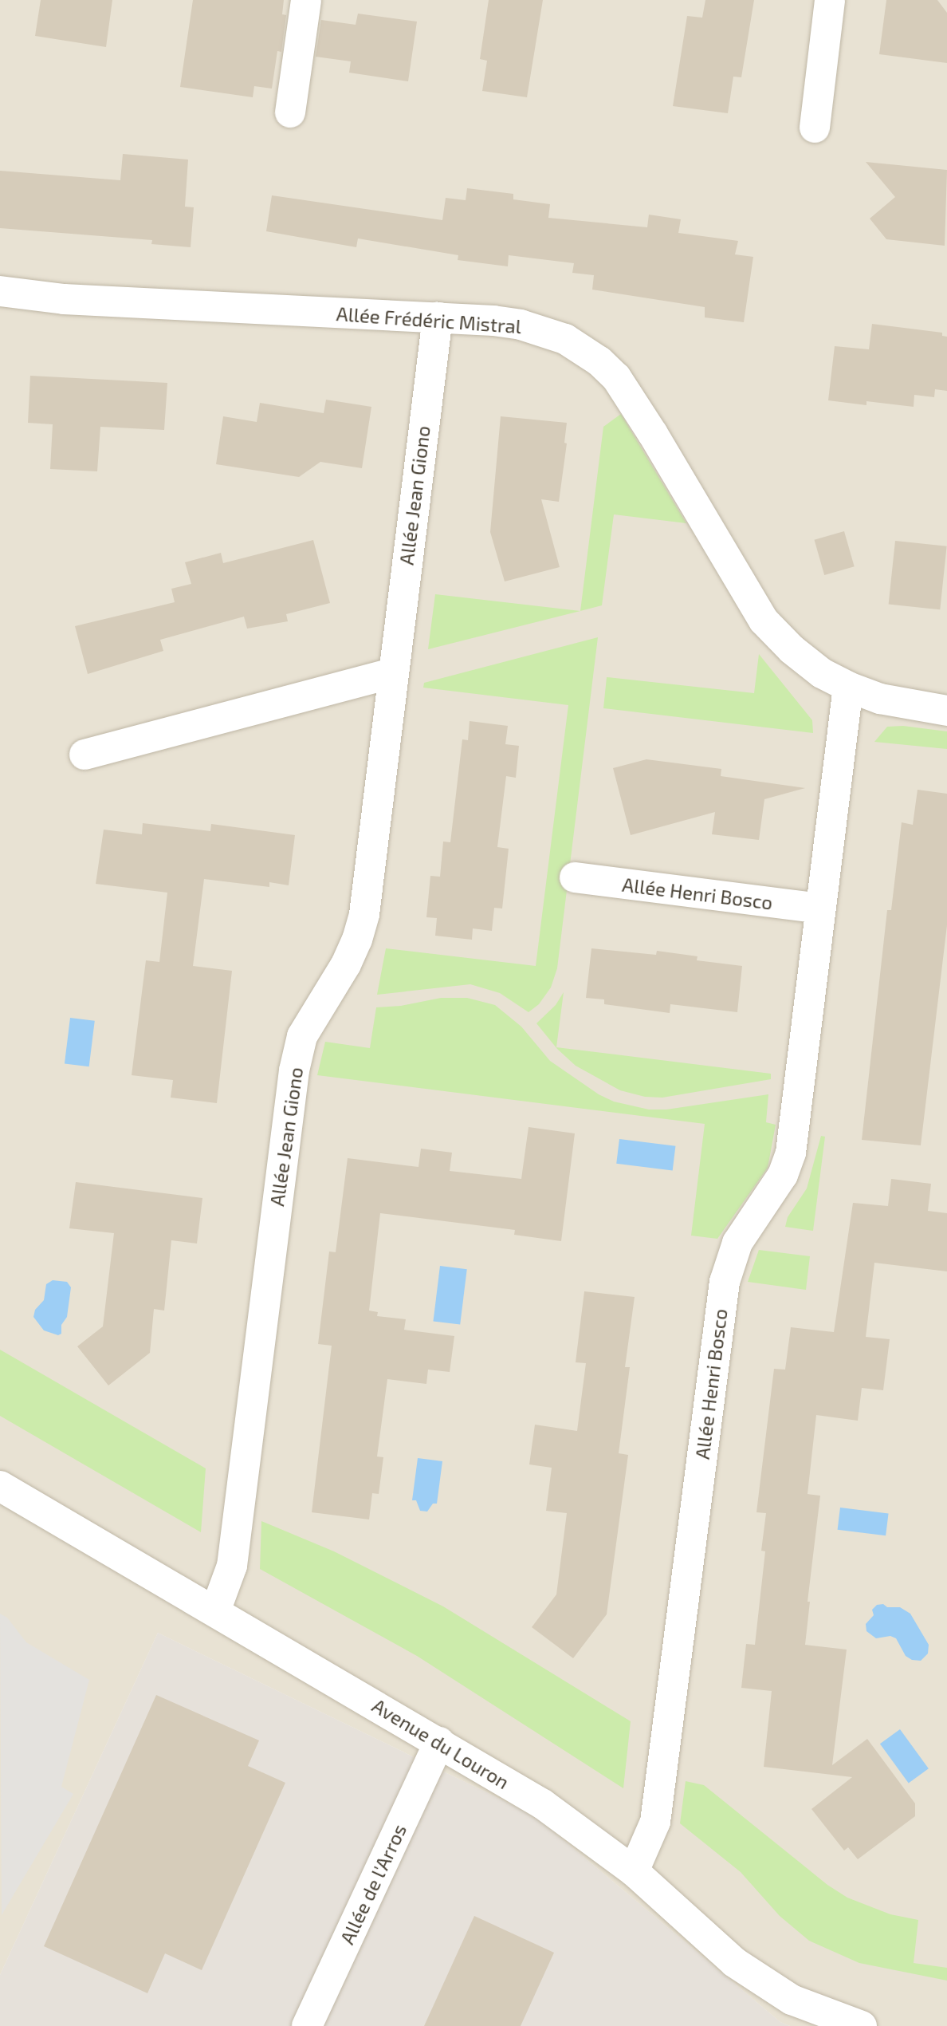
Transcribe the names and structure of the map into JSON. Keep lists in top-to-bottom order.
{
  "streets": {
    "street": [
      "Allée Frédéric Mistral",
      "Allée Jean Giono",
      "Allée Henri Bosco",
      "Avenue du Louron",
      "Allée de l'Arros"
    ]
  },
  "crossings": [
    ["Allée Frédéric Mistral", "Allée Jean Giono"],
    ["Allée Frédéric Mistral", "Allée Henri Bosco"],
    ["Allée Jean Giono", "Avenue du Louron"],
    ["Allée Henri Bosco", "Avenue du Louron"],
    ["Avenue du Louron", "Allée de l'Arros"]
  ]
}
